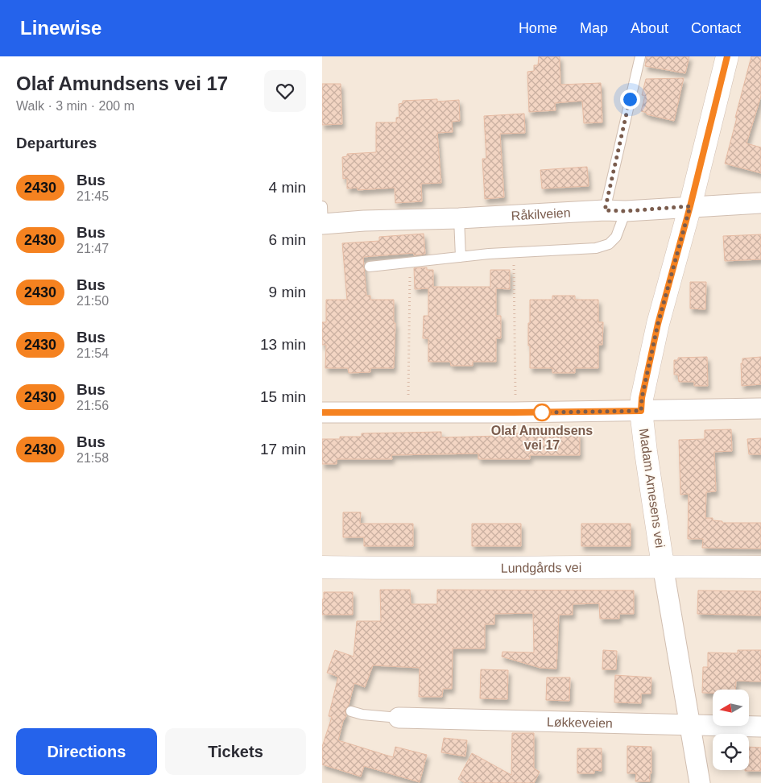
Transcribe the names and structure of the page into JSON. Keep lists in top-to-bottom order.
{
  "streets": {
    "street": [
      "Råkilveien",
      "Madam Arnesens vei",
      "Lundgårds vei",
      "Løkkeveien"
    ]
  },
  "crossings": [
    ["Råkilveien", "Madam Arnesens vei"],
    ["Madam Arnesens vei", "Lundgårds vei"],
    ["Madam Arnesens vei", "Løkkeveien"]
  ],
  "places": ["Olaf Amundsens vei 17"],
  "lines": ["bus line 2430"],
  "north": "left",
  "page": {
    "header": "Linewise",
    "nav": [
      "Home",
      "Map",
      "About",
      "Contact"
    ],
    "heading": [
      ["Olaf Amundsens vei 17", "Walk · 3 min · 200 m"],
      "Departures"
    ],
    "list": [
      {
        "mark": "2430",
        "name": "Bus",
        "note": "21:45",
        "value": "4 min"
      },
      {
        "mark": "2430",
        "name": "Bus",
        "note": "21:47",
        "value": "6 min"
      },
      {
        "mark": "2430",
        "name": "Bus",
        "note": "21:50",
        "value": "9 min"
      },
      {
        "mark": "2430",
        "name": "Bus",
        "note": "21:54",
        "value": "13 min"
      },
      {
        "mark": "2430",
        "name": "Bus",
        "note": "21:56",
        "value": "15 min"
      },
      {
        "mark": "2430",
        "name": "Bus",
        "note": "21:58",
        "value": "17 min"
      }
    ],
    "buttons": ["Directions", "Tickets"]
  }
}
